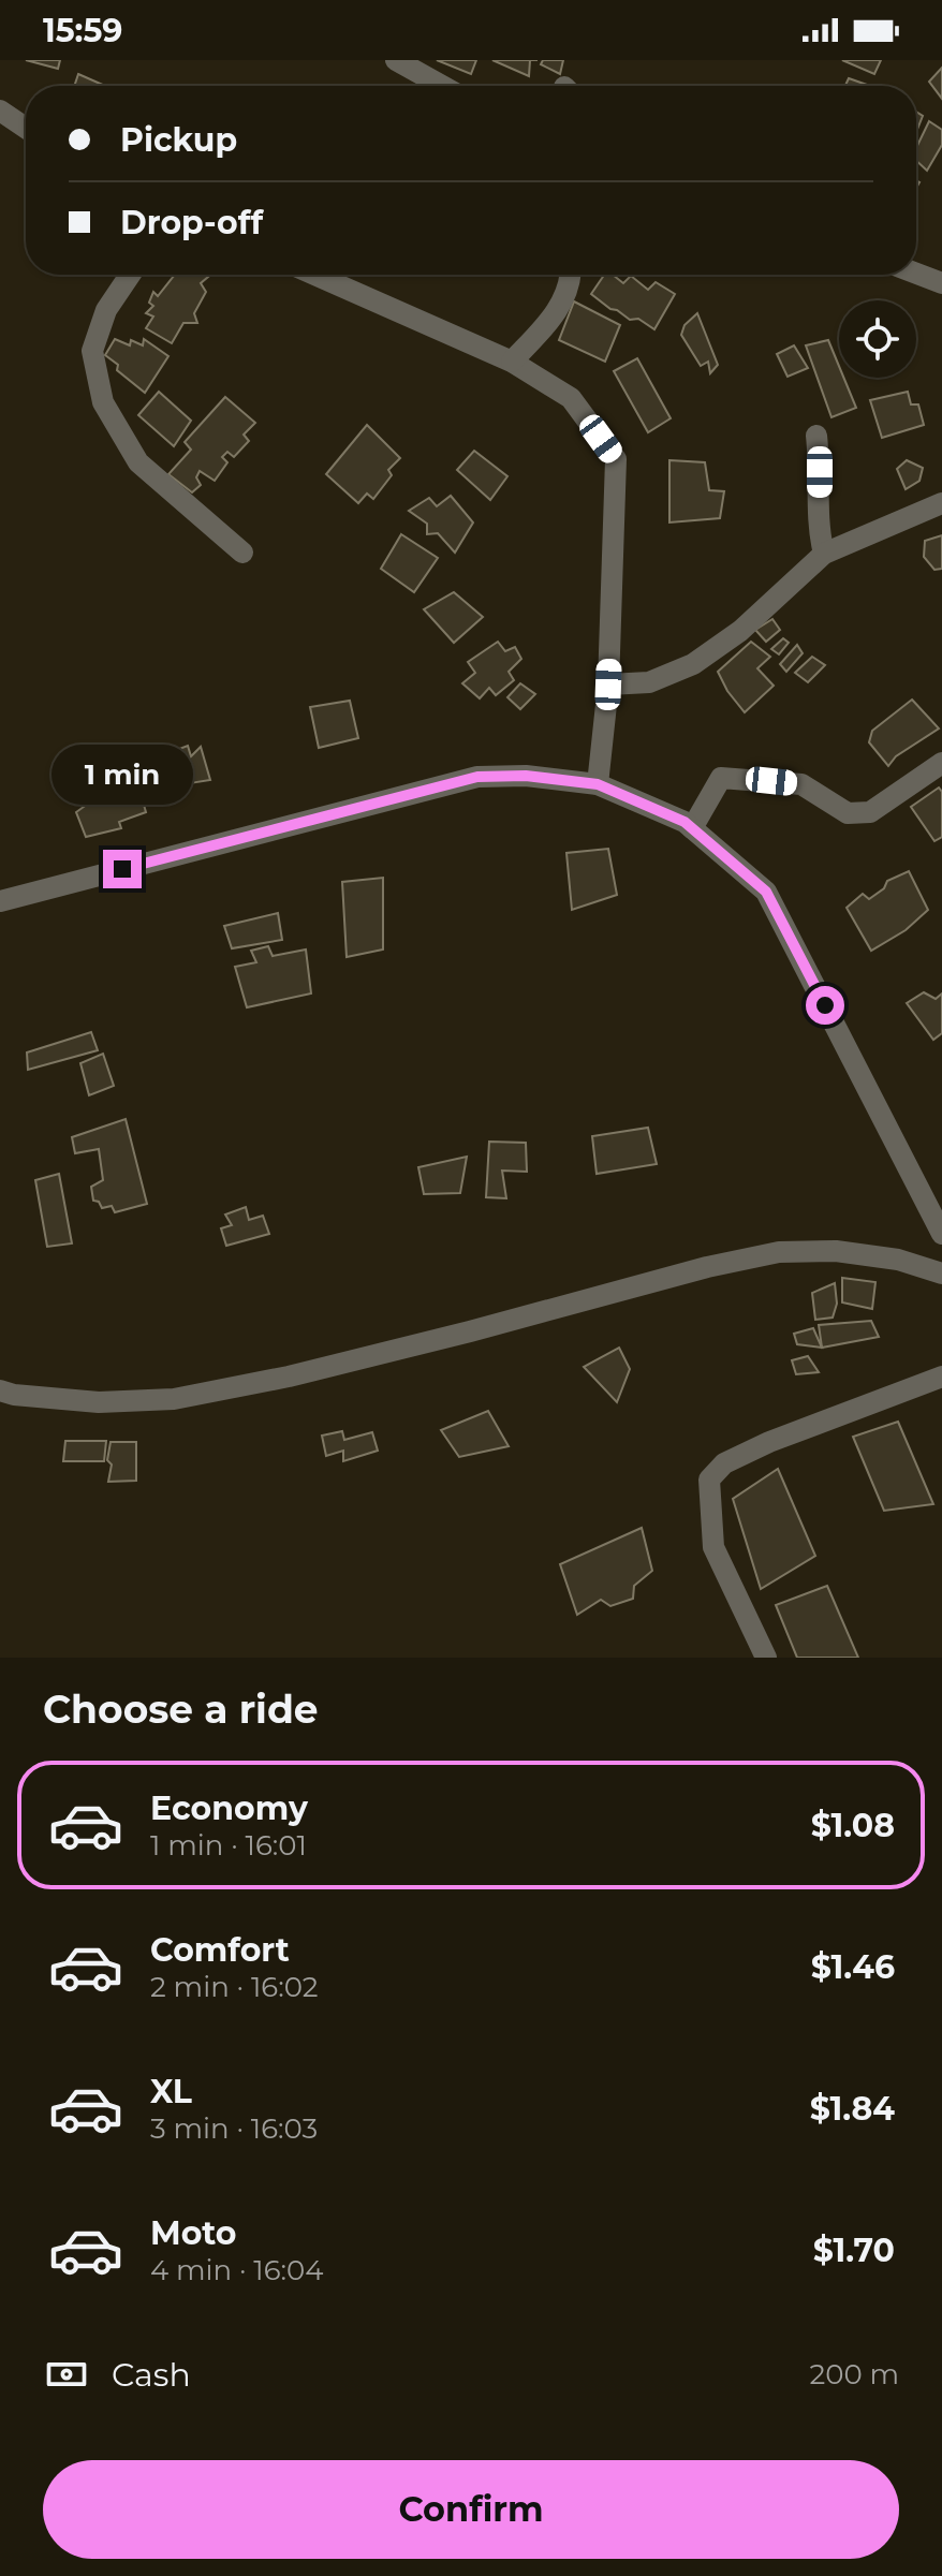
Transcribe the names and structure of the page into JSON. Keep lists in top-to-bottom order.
{
  "page": {
    "status": "15:59",
    "banner": ["Pickup", "Drop-off"],
    "bubble": "1 min",
    "heading": "Choose a ride",
    "list": [
      {
        "name": "Economy",
        "note": "1 min · 16:01",
        "value": "$1.08"
      },
      {
        "name": "Comfort",
        "note": "2 min · 16:02",
        "value": "$1.46"
      },
      {
        "name": "XL",
        "note": "3 min · 16:03",
        "value": "$1.84"
      },
      {
        "name": "Moto",
        "note": "4 min · 16:04",
        "value": "$1.70"
      }
    ],
    "pay": ["Cash", "200 m"],
    "buttons": "Confirm"
  }
}
